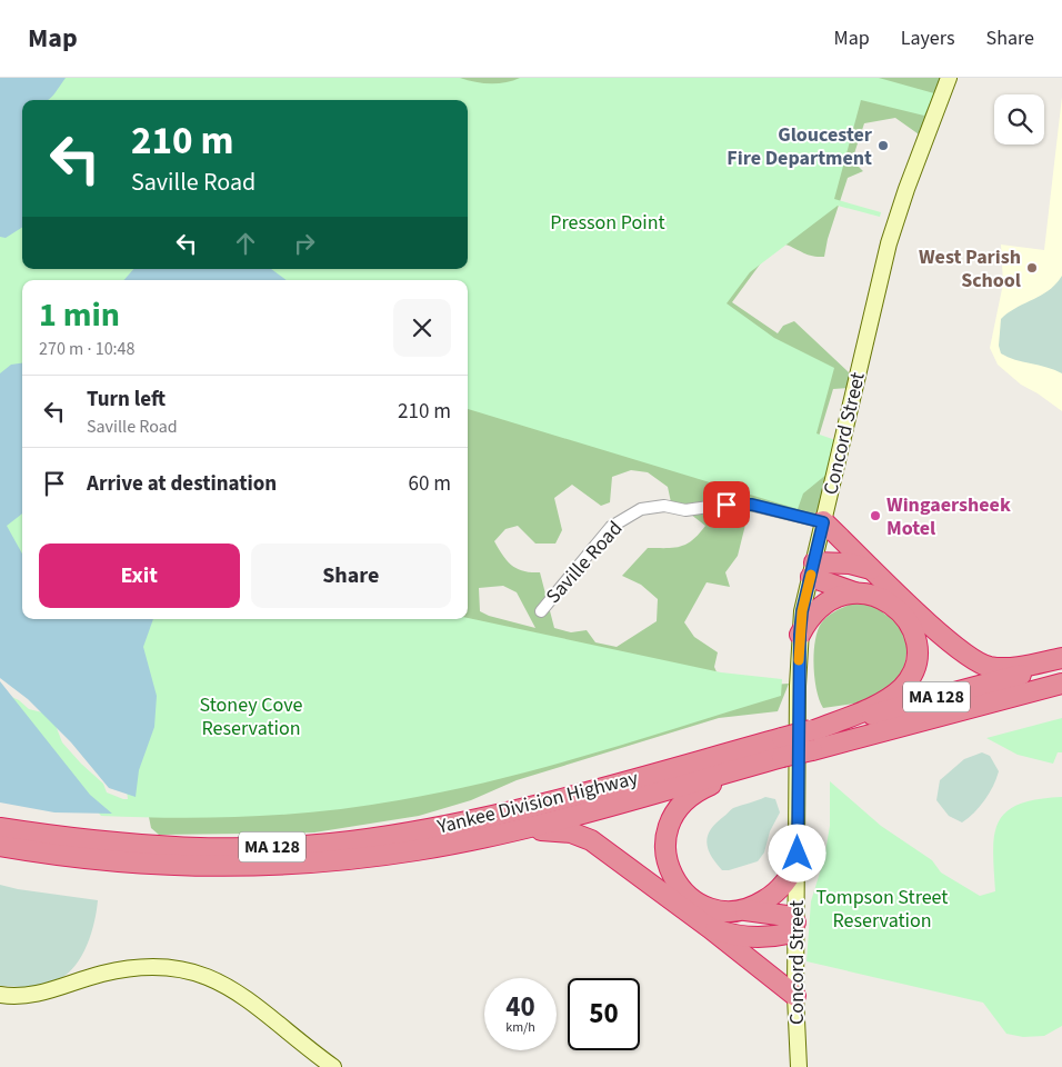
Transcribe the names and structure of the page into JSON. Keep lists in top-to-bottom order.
{
  "streets": {
    "highway": ["MA 128", "Yankee Division Highway"],
    "main road": ["Concord Street"],
    "street": ["Saville Road"]
  },
  "crossings": [
    ["Concord Street", "Saville Road"]
  ],
  "parks": ["Presson Point", "Stoney Cove Reservation", "Tompson Street Reservation"],
  "places": ["Gloucester Fire Department", "West Parish School", "Wingaersheek Motel"],
  "page": {
    "header": "Map",
    "nav": ["Map", "Layers", "Share"],
    "turn": ["210 m", "Saville Road"],
    "heading": ["1 min", "270 m · 10:48"],
    "list": [
      {
        "name": "Turn left",
        "note": "Saville Road",
        "value": "210 m"
      },
      {
        "name": "Arrive at destination",
        "value": "60 m"
      }
    ],
    "buttons": ["Exit", "Share"],
    "speed": "40 km/h",
    "limit": "50"
  }
}
